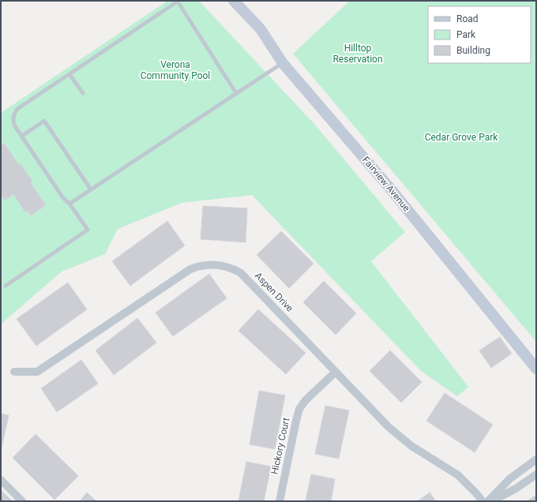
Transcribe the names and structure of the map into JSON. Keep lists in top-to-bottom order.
{
  "streets": {
    "main road": ["Fairview Avenue"],
    "street": ["Aspen Drive", "Hickory Court"]
  },
  "crossings": [
    ["Aspen Drive", "Hickory Court"]
  ],
  "parks": ["Hilltop Reservation", "Verona Community Pool", "Cedar Grove Park"],
  "legend": ["Road", "Park", "Building"]
}
